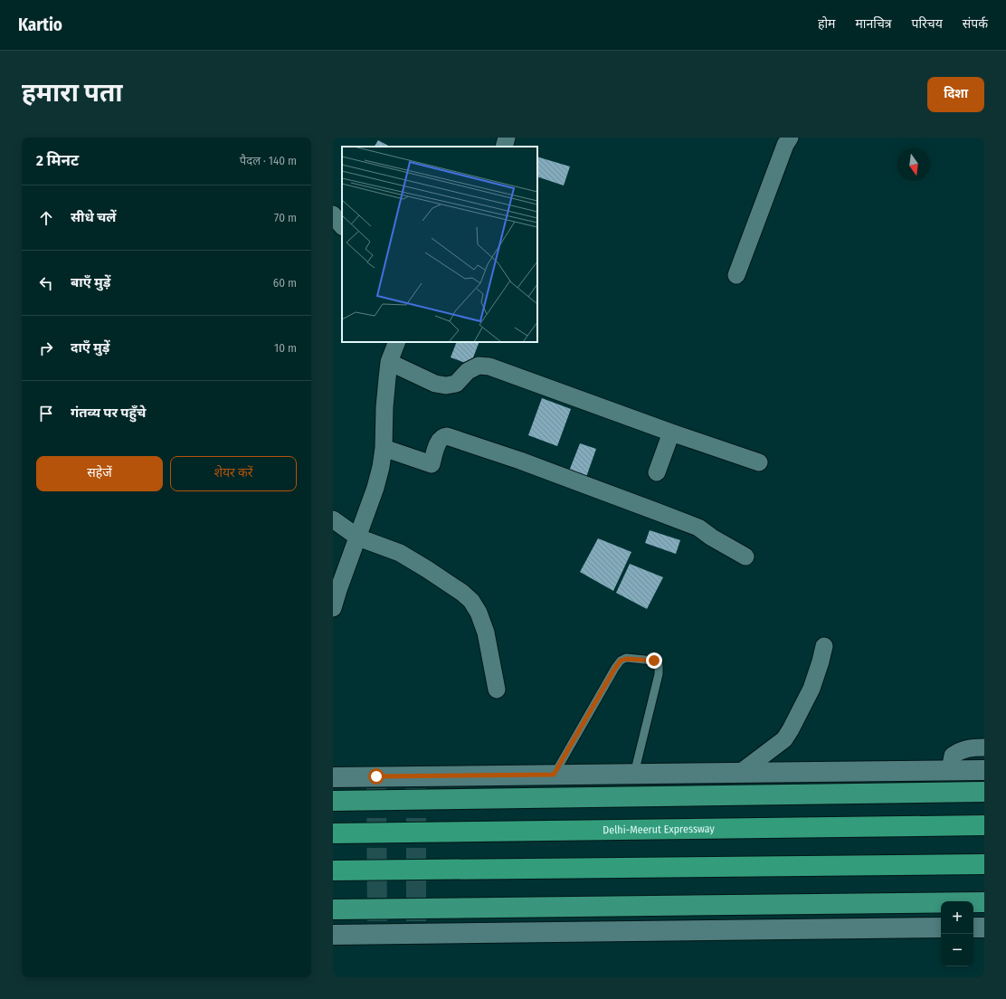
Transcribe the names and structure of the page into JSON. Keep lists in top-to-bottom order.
{
  "streets": {
    "highway": ["Delhi-Meerut Expressway"]
  },
  "north": "bottom",
  "page": {
    "header": "Kartio",
    "nav": [
      "होम",
      "मानचित्र",
      "परिचय",
      "संपर्क"
    ],
    "buttons": [
      "दिशा",
      ["सहेजें", "शेयर करें"]
    ],
    "title": "हमारा पता",
    "heading": ["2 मिनट", "पैदल · 140 m"],
    "list": [
      ["सीधे चलें", "70 m"],
      ["बाएँ मुड़ें", "60 m"],
      ["दाएँ मुड़ें", "10 m"],
      "गंतव्य पर पहुँचे"
    ],
    "map_buttons": ["+", "−"]
  }
}
